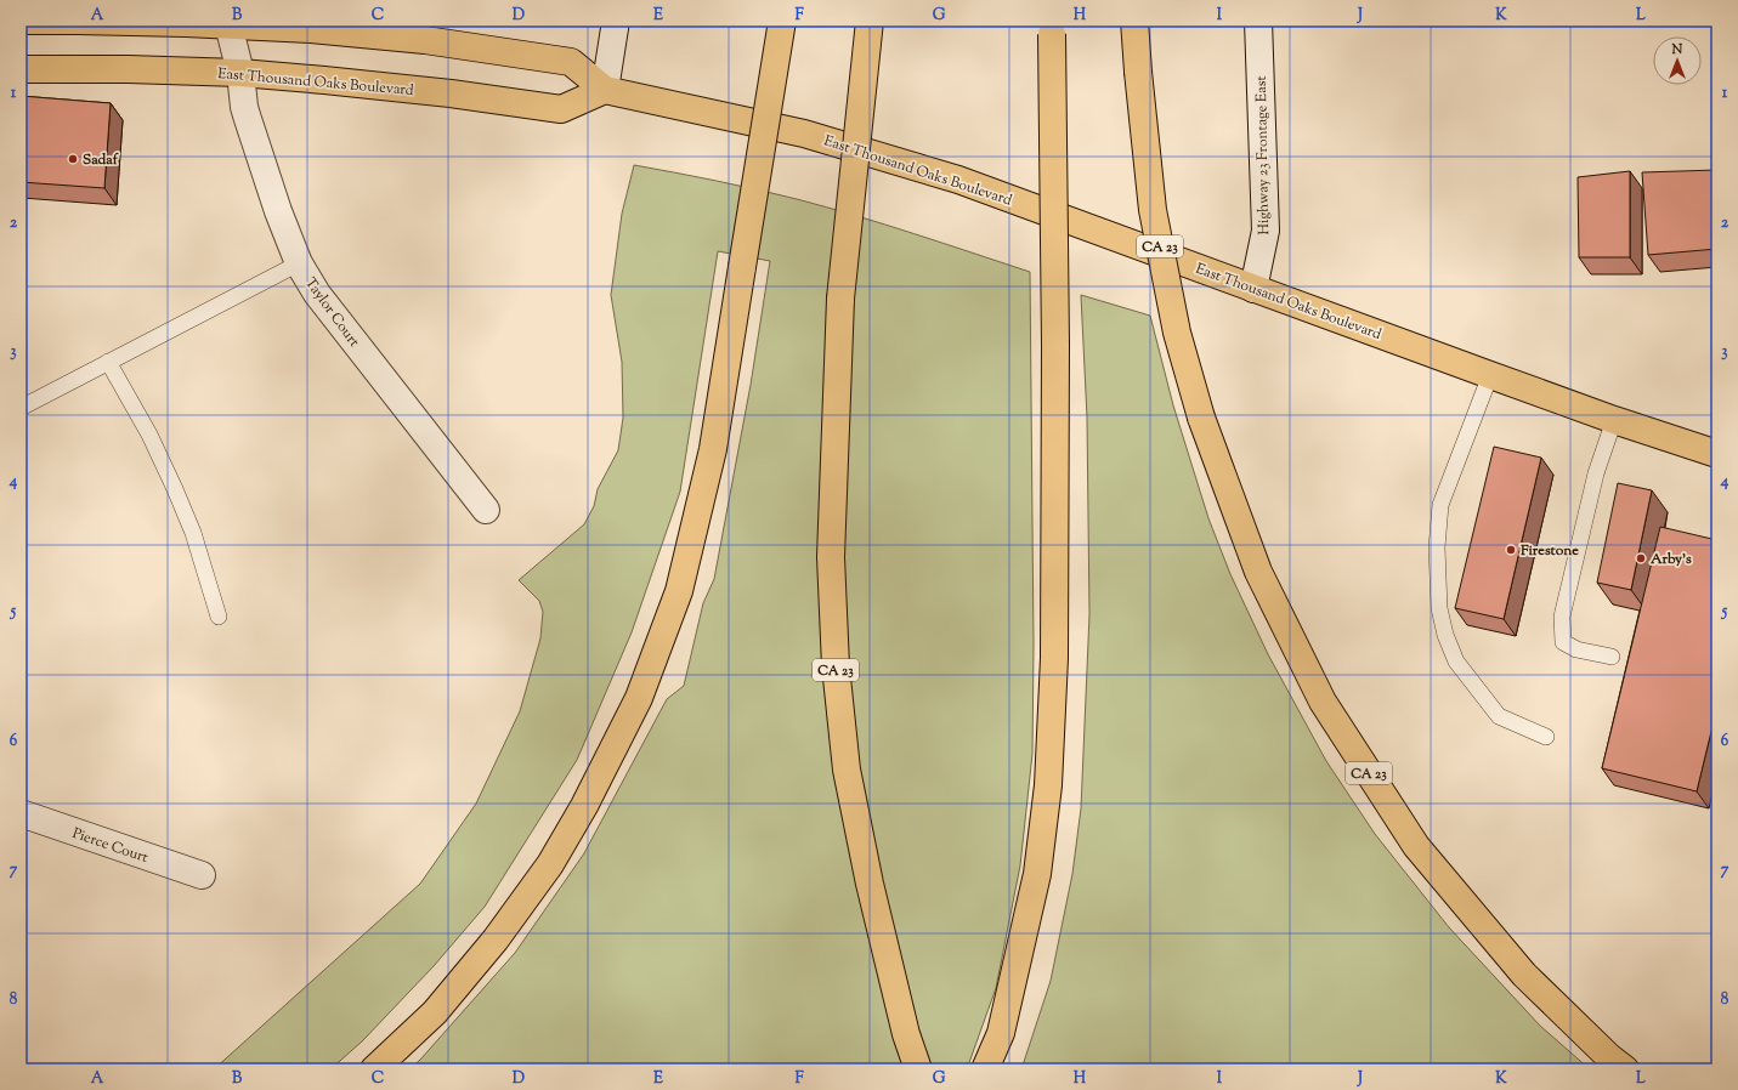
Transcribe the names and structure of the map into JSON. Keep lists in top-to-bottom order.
{
  "streets": {
    "main road": ["East Thousand Oaks Boulevard", "CA 23"],
    "street": ["Highway 23 Frontage East", "Taylor Court", "Pierce Court"]
  },
  "crossings": [
    ["East Thousand Oaks Boulevard", "Highway 23 Frontage East"],
    ["East Thousand Oaks Boulevard", "Taylor Court"]
  ],
  "places": ["Sadaf", "Firestone", "Arby's"],
  "north": "top",
  "grid": {
    "columns": [
      "A",
      "B",
      "C",
      "D",
      "E",
      "F",
      "G",
      "H",
      "I",
      "J",
      "K",
      "L"
    ],
    "rows": [
      "1",
      "2",
      "3",
      "4",
      "5",
      "6",
      "7",
      "8"
    ]
  }
}
